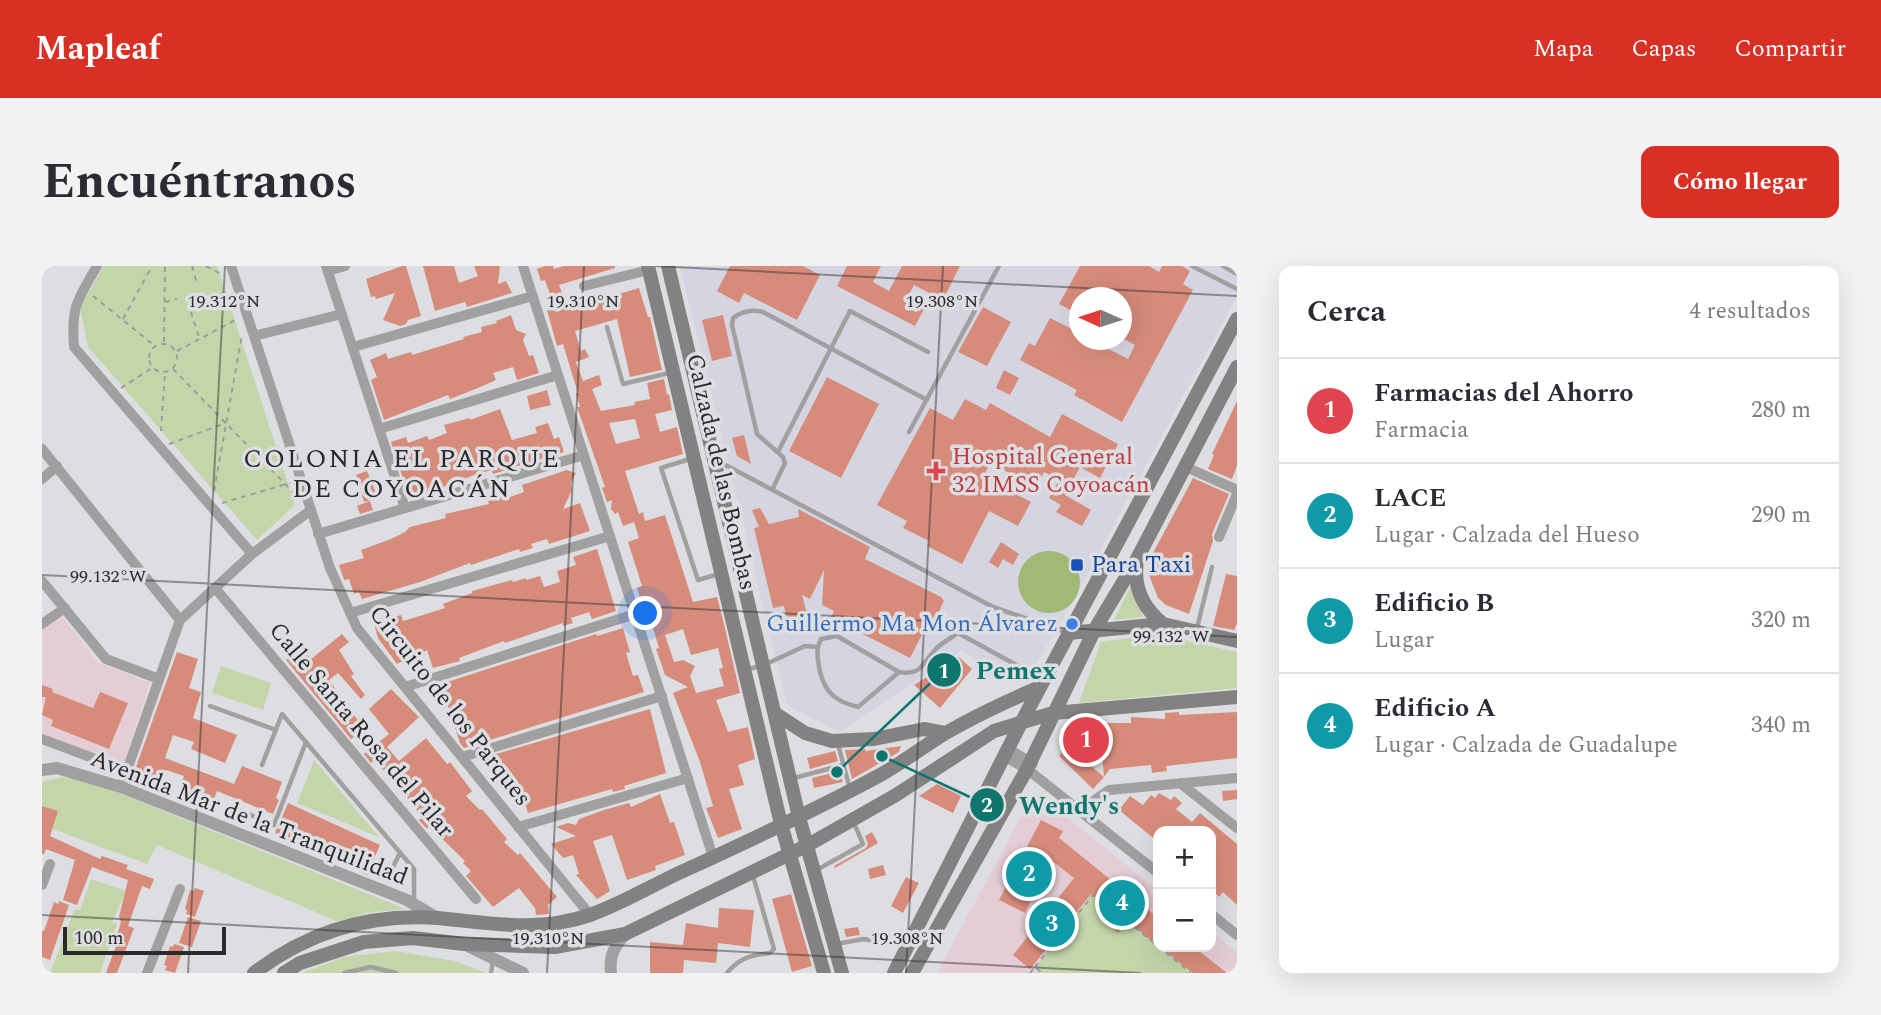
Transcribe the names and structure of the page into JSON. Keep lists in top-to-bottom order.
{
  "streets": {
    "main road": ["Calzada de las Bombas"],
    "street": ["Circuito de los Parques", "Calle Santa Rosa del Pilar", "Avenida Mar de la Tranquilidad"]
  },
  "districts": ["COLONIA EL PARQUE DE COYOACÁN"],
  "places": {
    "health": ["Hospital General 32 IMSS Coyoacán"],
    "transit": ["Para Taxi"],
    "other": ["Guillermo Ma Mon Álvarez", "Wendy's", "Pemex"]
  },
  "scale_bar": "100 m",
  "north": "left",
  "page": {
    "header": "Mapleaf",
    "nav": ["Mapa", "Capas", "Compartir"],
    "title": "Encuéntranos",
    "buttons": "Cómo llegar",
    "heading": ["Cerca", "4 resultados"],
    "list": [
      {
        "mark": "1",
        "name": "Farmacias del Ahorro",
        "note": "Farmacia",
        "value": "280 m"
      },
      {
        "mark": "2",
        "name": "LACE",
        "note": "Lugar · Calzada del Hueso",
        "value": "290 m"
      },
      {
        "mark": "3",
        "name": "Edificio B",
        "note": "Lugar",
        "value": "320 m"
      },
      {
        "mark": "4",
        "name": "Edificio A",
        "note": "Lugar · Calzada de Guadalupe",
        "value": "340 m"
      }
    ],
    "pins": [
      "1",
      "2",
      "4",
      "3"
    ],
    "map_buttons": ["+", "−"],
    "scale": "100 m"
  },
  "coordinates": [
    "19.312°N",
    "19.310°N",
    "19.308°N",
    "99.132°W"
  ]
}
